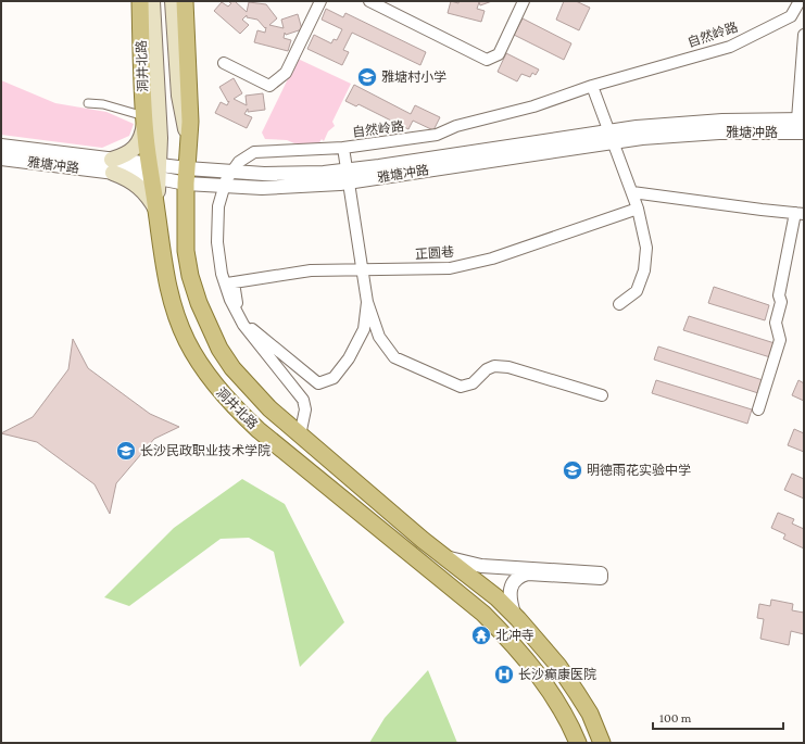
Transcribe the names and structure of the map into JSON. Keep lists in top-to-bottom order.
{
  "streets": {
    "main road": ["洞井北路"],
    "street": ["自然岭路", "雅塘冲路", "正圆巷"]
  },
  "crossings": [
    ["自然岭路", "洞井北路"],
    ["自然岭路", "雅塘冲路"],
    ["自然岭路", "正圆巷"],
    ["洞井北路", "雅塘冲路"]
  ],
  "places": {
    "school or university": ["雅塘村小学", "长沙民政职业技术学院", "明德雨花实验中学"],
    "temple": ["北冲寺"],
    "hospital": ["长沙癫康医院"]
  },
  "scale_bar": "100 m"
}
